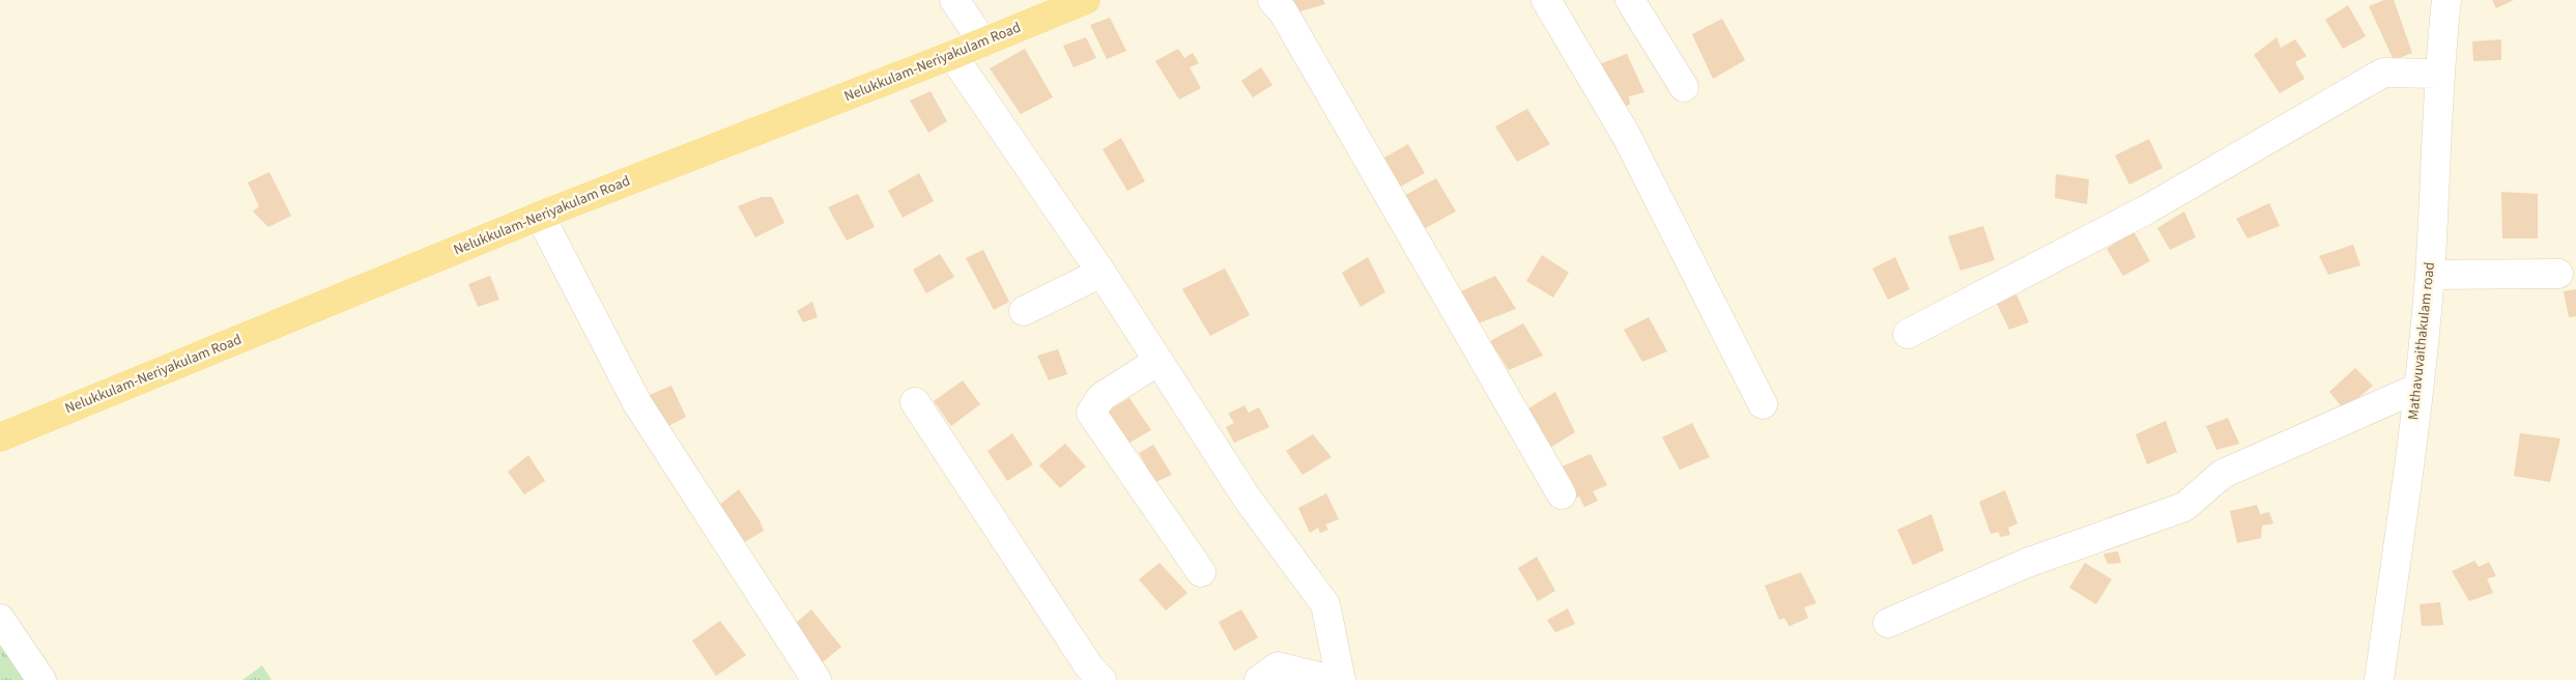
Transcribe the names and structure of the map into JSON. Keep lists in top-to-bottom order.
{
  "streets": {
    "main road": ["Nelukkulam-Neriyakulam Road"],
    "street": ["Mathavuvaithakulam road"]
  }
}
